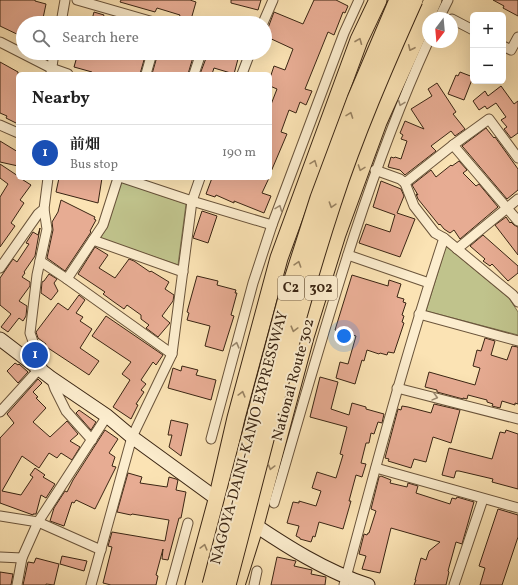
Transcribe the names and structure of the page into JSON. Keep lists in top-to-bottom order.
{
  "streets": {
    "highway": [
      "C2",
      "302",
      "National Route 302",
      "NAGOYA-DAINI-KANJO EXPRESSWAY"
    ]
  },
  "north": "bottom",
  "page": {
    "map_buttons": ["+", "−"],
    "search": "Search here",
    "heading": "Nearby",
    "list": [
      {
        "mark": "1",
        "name": "前畑",
        "note": "Bus stop",
        "value": "190 m"
      }
    ],
    "pins": "1"
  }
}
